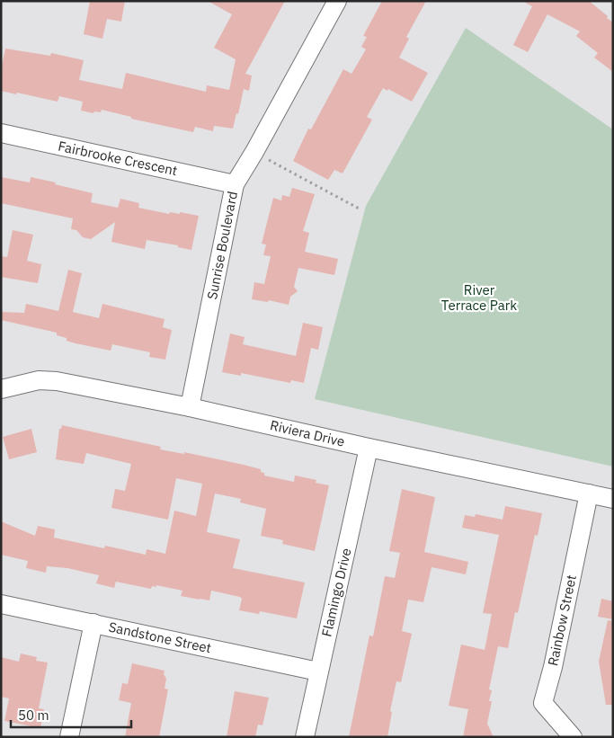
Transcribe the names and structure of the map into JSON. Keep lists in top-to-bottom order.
{
  "streets": {
    "street": [
      "Fairbrooke Crescent",
      "Sunrise Boulevard",
      "Riviera Drive",
      "Flamingo Drive",
      "Rainbow Street",
      "Sandstone Street"
    ]
  },
  "crossings": [
    ["Fairbrooke Crescent", "Sunrise Boulevard"],
    ["Sunrise Boulevard", "Riviera Drive"],
    ["Riviera Drive", "Flamingo Drive"],
    ["Riviera Drive", "Rainbow Street"],
    ["Flamingo Drive", "Sandstone Street"]
  ],
  "parks": ["River Terrace Park"],
  "scale_bar": "50 m"
}
